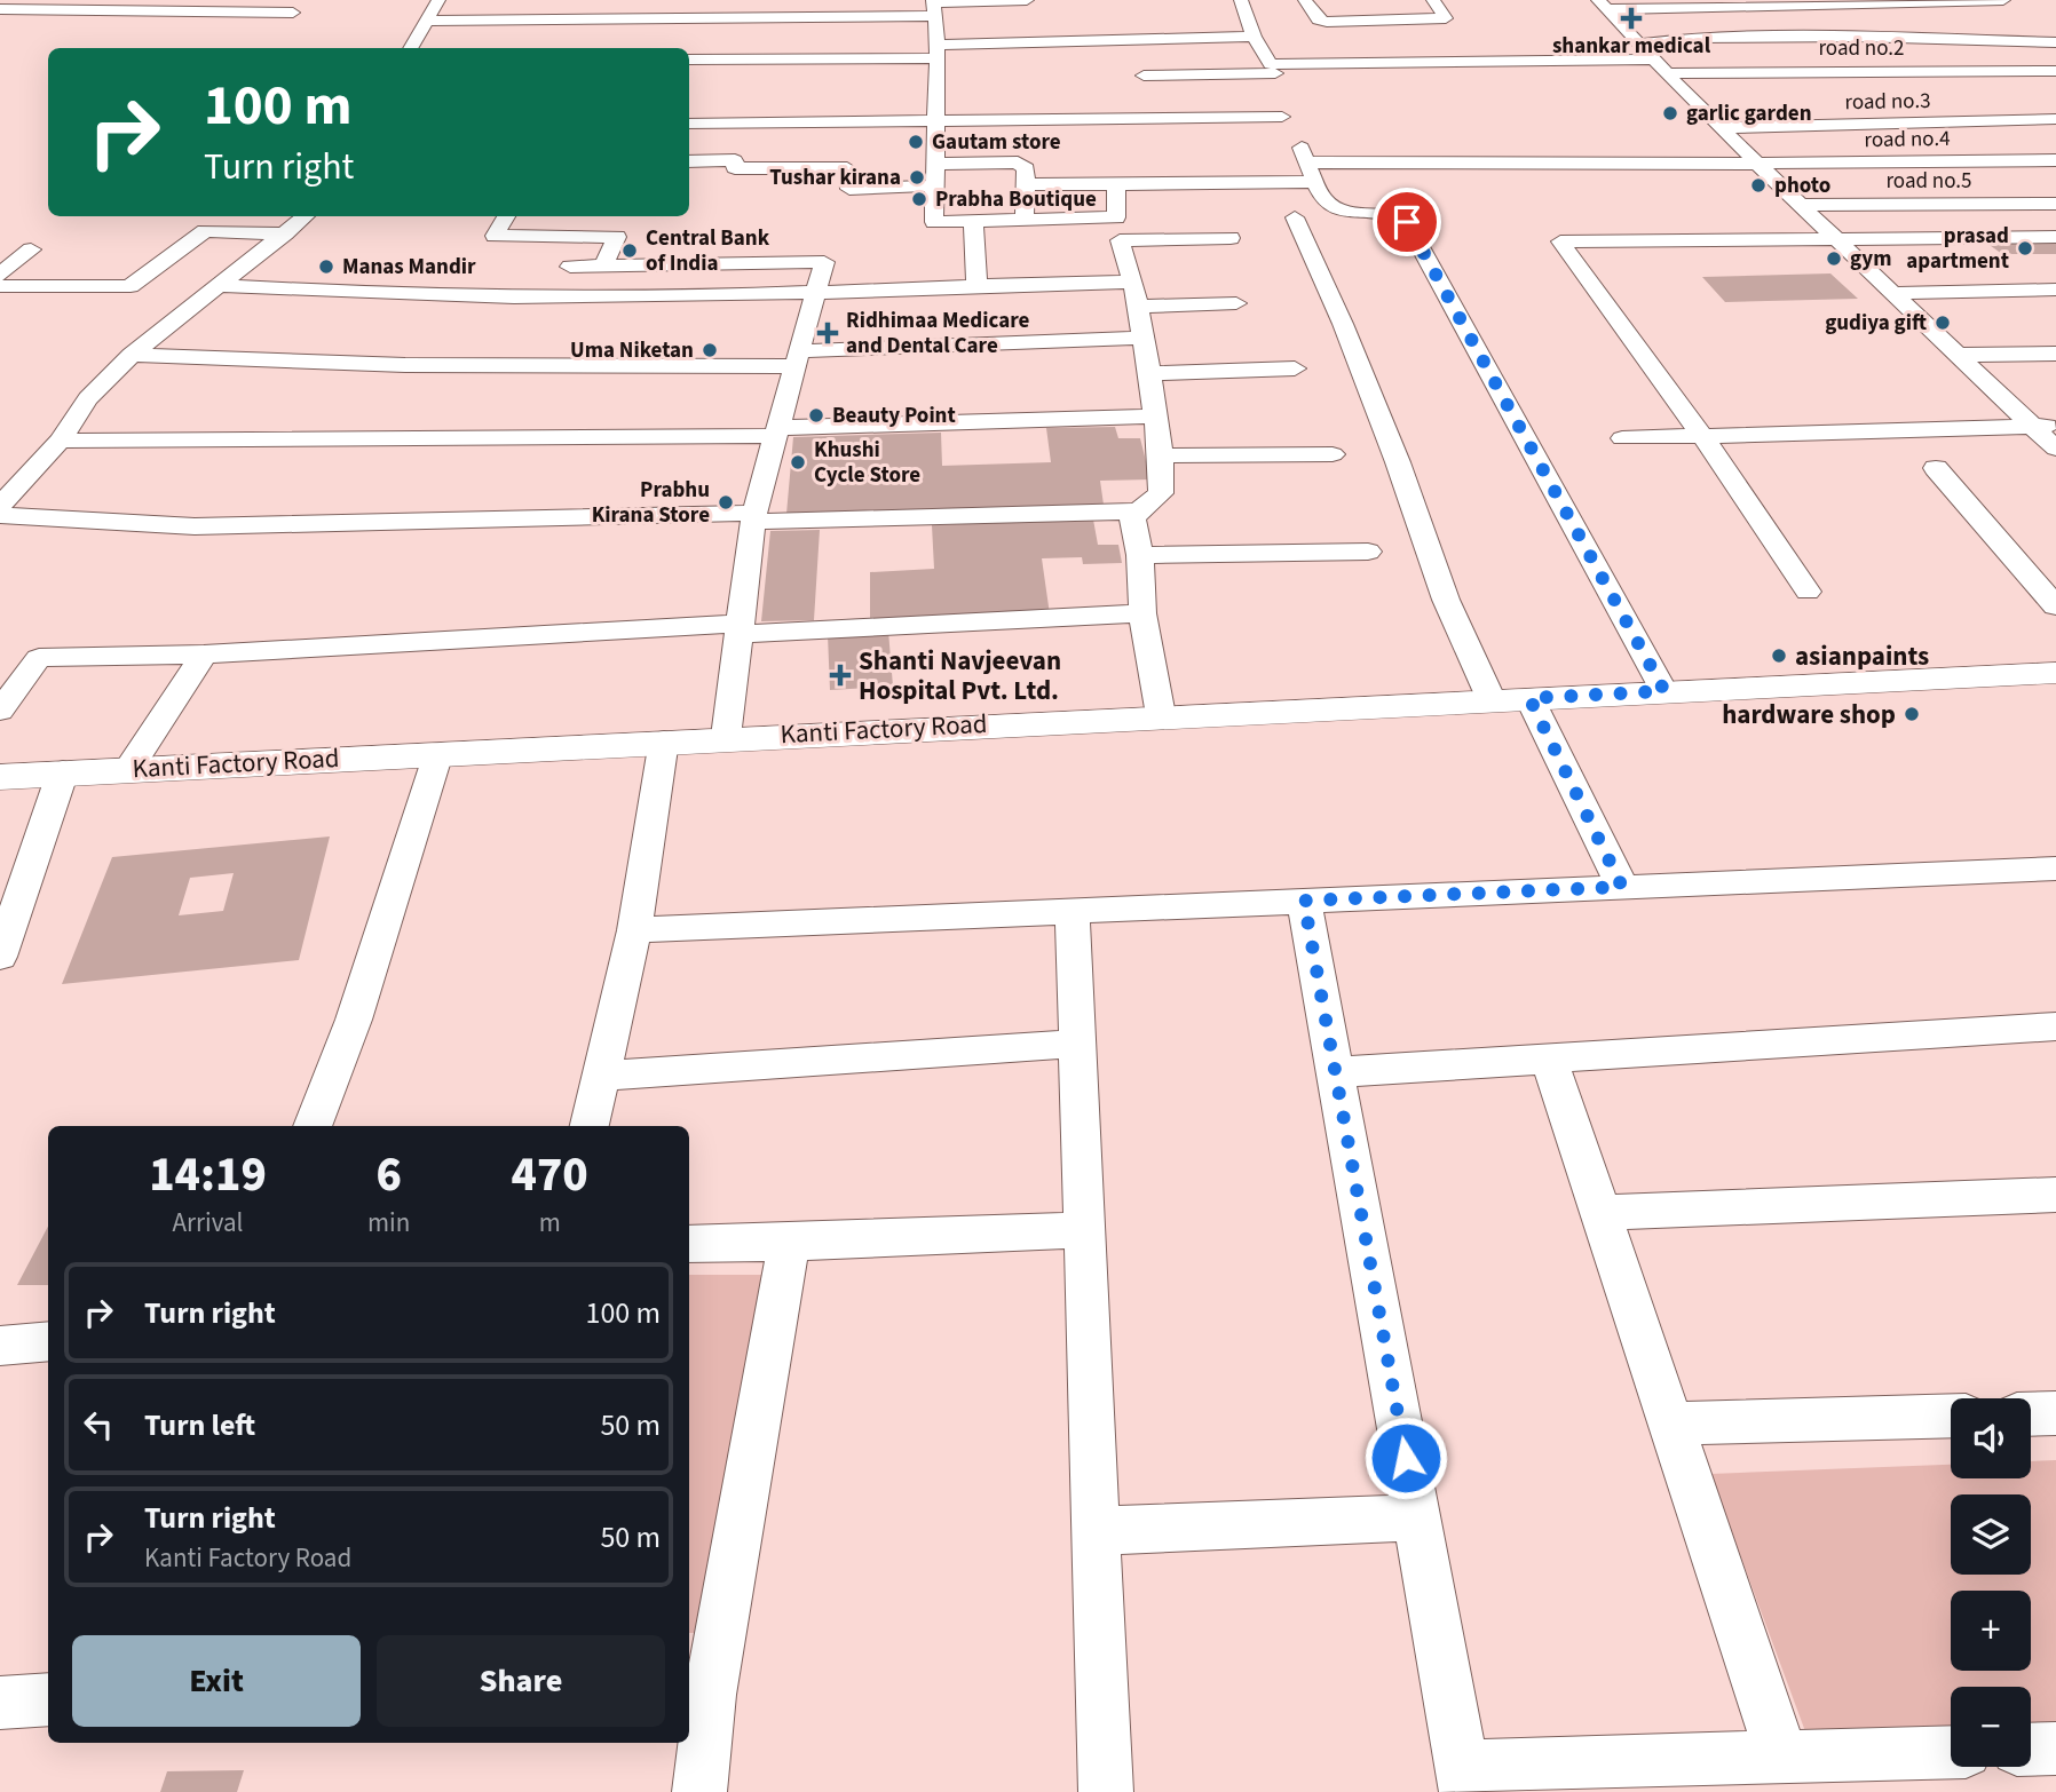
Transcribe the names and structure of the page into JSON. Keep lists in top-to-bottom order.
{
  "streets": {
    "street": [
      "road no.2",
      "road no.3",
      "road no.4",
      "road no.5",
      "Kanti Factory Road"
    ]
  },
  "places": {
    "health": ["shankar medical", "Ridhimaa Medicare and Dental Care", "Shanti Navjeevan Hospital Pvt. Ltd."],
    "other": [
      "garlic garden",
      "Gautam store",
      "Tushar kirana",
      "photo",
      "Prabha Boutique",
      "prasad apartment",
      "Central Bank of India",
      "gym",
      "Manas Mandir",
      "gudiya gift",
      "Uma Niketan",
      "Beauty Point",
      "Khushi Cycle Store",
      "Prabhu Kirana Store",
      "asianpaints",
      "hardware shop"
    ]
  },
  "page": {
    "turn": ["100 m", "Turn right"],
    "eta": [
      "14:19",
      "Arrival",
      "6",
      "min",
      "470",
      "m"
    ],
    "list": [
      {
        "name": "Turn right",
        "value": "100 m"
      },
      {
        "name": "Turn left",
        "value": "50 m"
      },
      {
        "name": "Turn right",
        "note": "Kanti Factory Road",
        "value": "50 m"
      }
    ],
    "map_buttons": ["+", "−"],
    "buttons": ["Exit", "Share"]
  }
}
